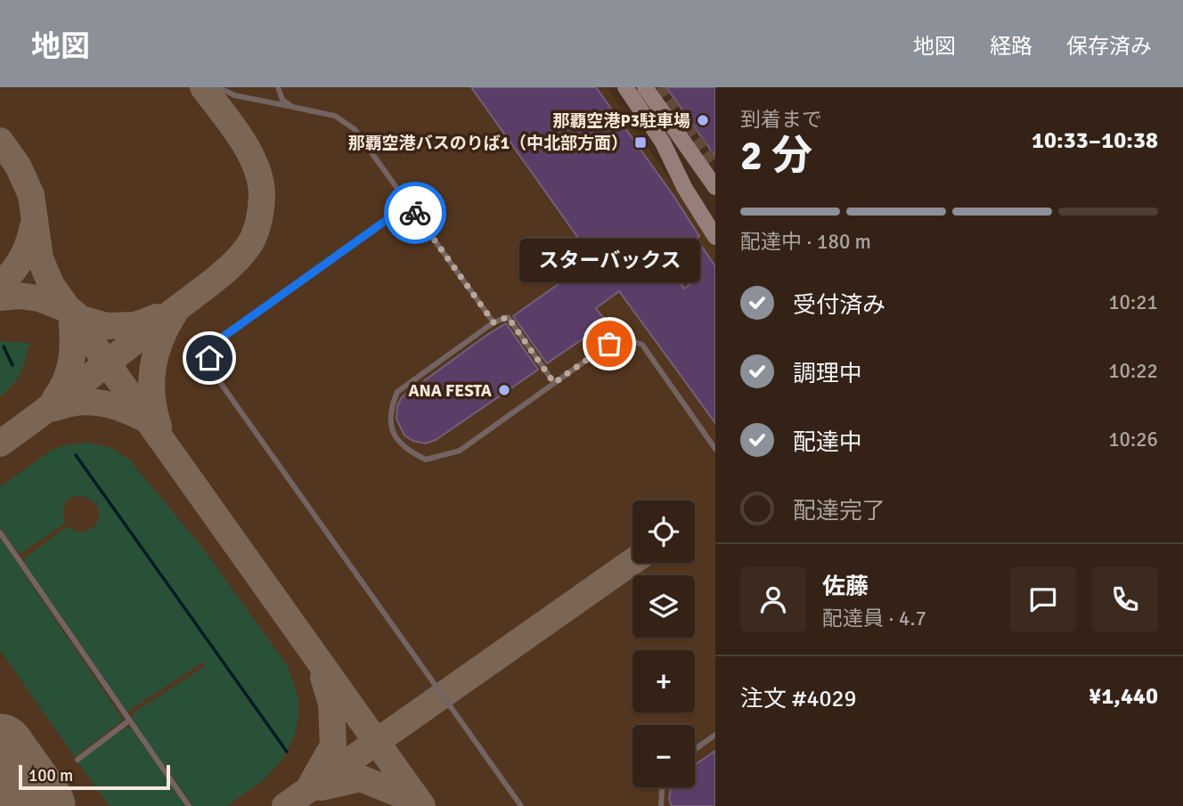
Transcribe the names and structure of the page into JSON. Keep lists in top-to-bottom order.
{
  "places": {
    "other": ["那覇空港P3駐車場", "スターバックス", "ANA FESTA"],
    "transit": ["那覇空港バスのりば1（中北部方面）"]
  },
  "scale_bar": "100 m",
  "page": {
    "header": "地図",
    "nav": ["地図", "経路", "保存済み"],
    "heading": ["2 分", "到着まで", "10:33–10:38"],
    "panel": [
      "佐藤",
      "配達員 · 4.7",
      "注文 #4029",
      "¥1,440"
    ],
    "bar": "配達中 · 180 m",
    "bubble": "スターバックス",
    "list": [
      ["受付済み", "10:21"],
      ["調理中", "10:22"],
      ["配達中", "10:26"],
      "配達完了"
    ],
    "map_buttons": ["+", "−"],
    "scale": "100 m"
  }
}
